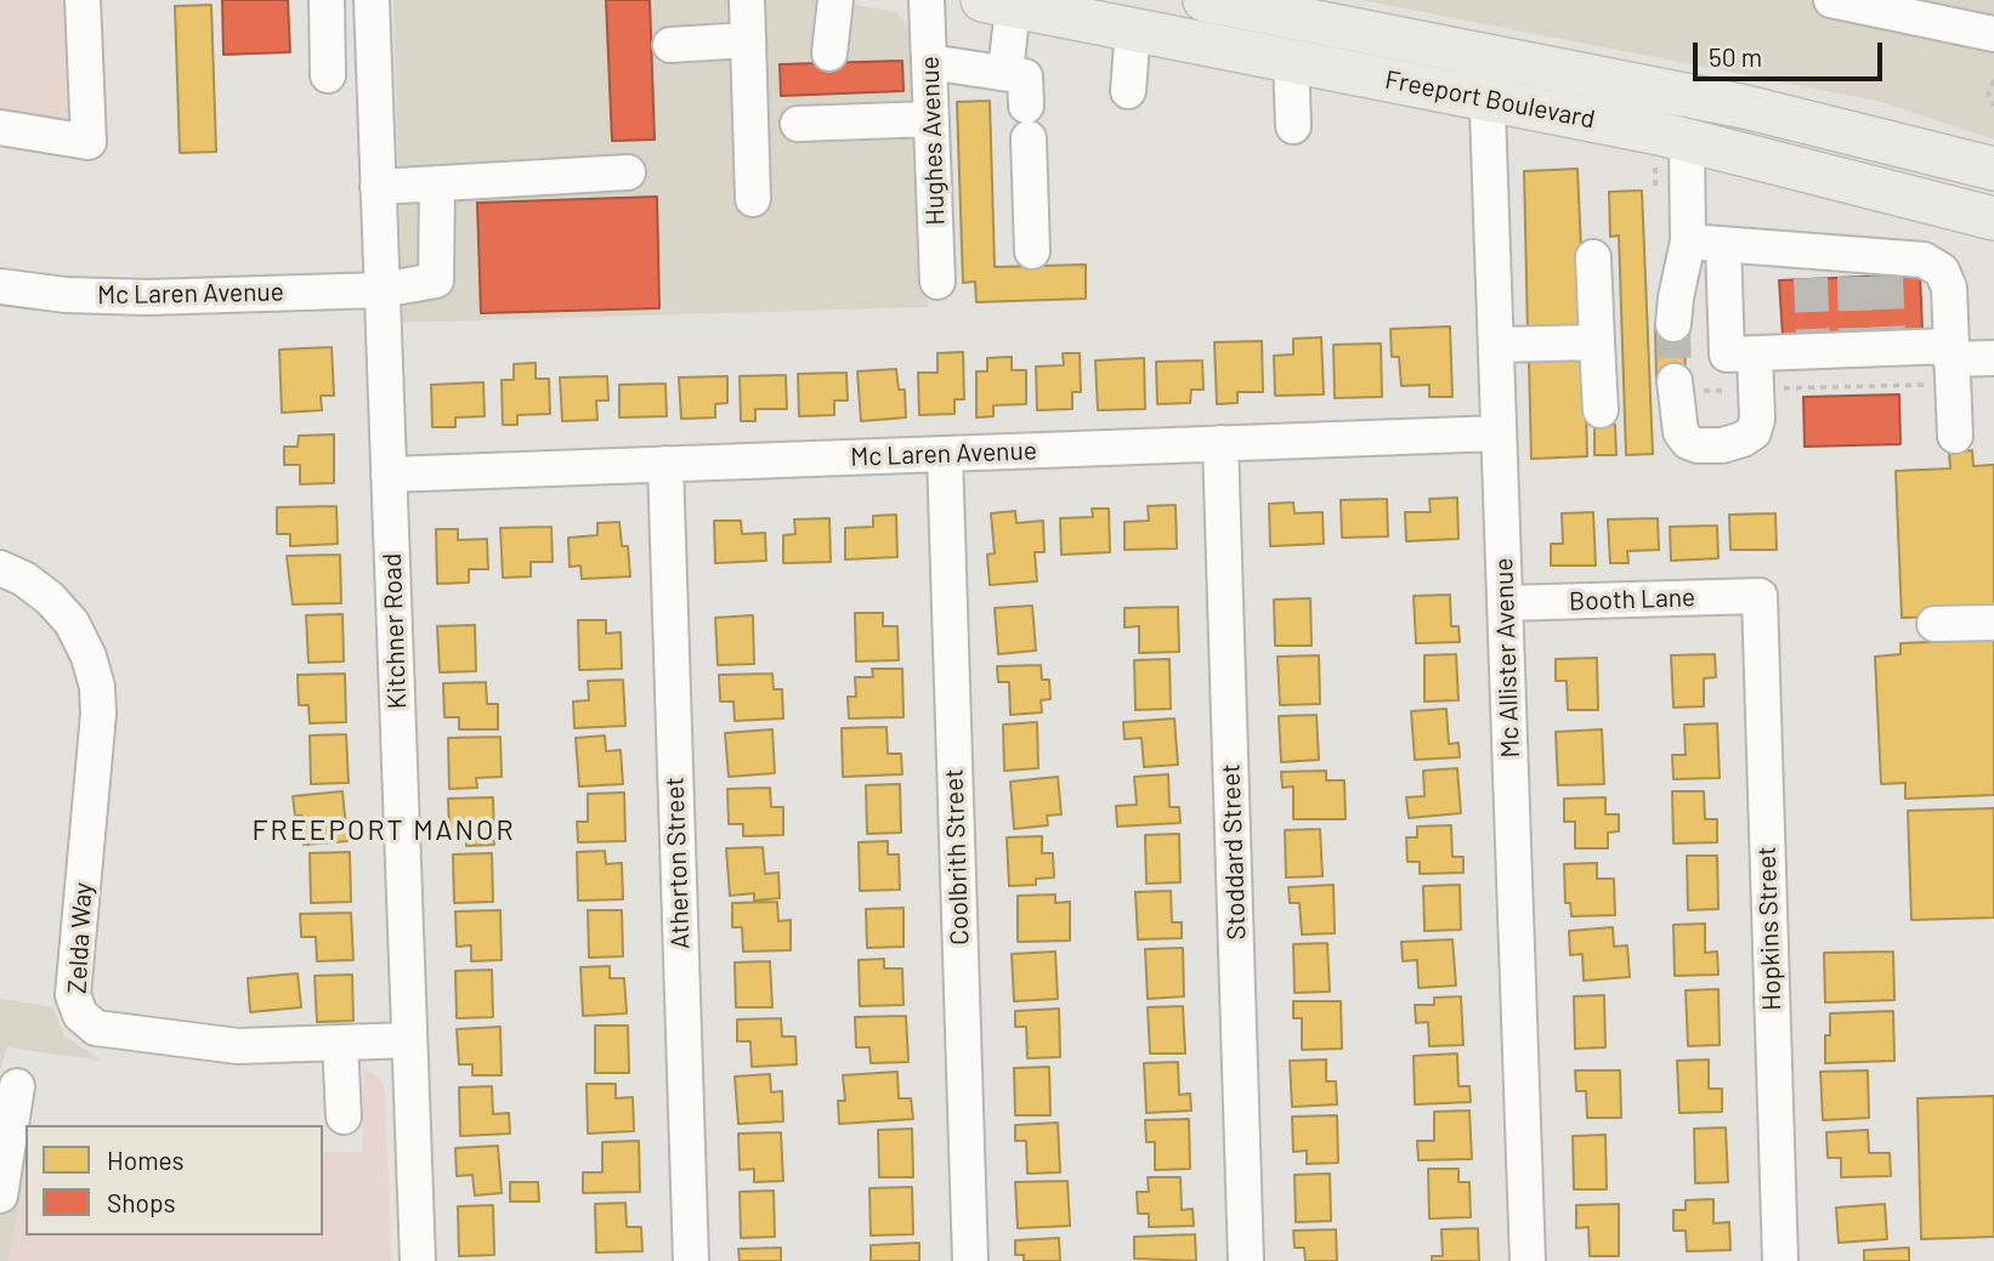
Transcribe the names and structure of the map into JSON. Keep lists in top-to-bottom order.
{
  "streets": {
    "main road": ["Freeport Boulevard"],
    "street": [
      "Hughes Avenue",
      "Mc Laren Avenue",
      "Booth Lane",
      "Kitchner Road",
      "Mc Allister Avenue",
      "Stoddard Street",
      "Coolbrith Street",
      "Atherton Street",
      "Hopkins Street",
      "Zelda Way"
    ]
  },
  "crossings": [
    ["Freeport Boulevard", "Mc Allister Avenue"],
    ["Mc Laren Avenue", "Kitchner Road"],
    ["Mc Laren Avenue", "Mc Allister Avenue"],
    ["Mc Laren Avenue", "Stoddard Street"],
    ["Mc Laren Avenue", "Coolbrith Street"],
    ["Mc Laren Avenue", "Atherton Street"],
    ["Booth Lane", "Mc Allister Avenue"],
    ["Booth Lane", "Hopkins Street"],
    ["Kitchner Road", "Zelda Way"]
  ],
  "districts": ["FREEPORT MANOR"],
  "legend": ["Homes", "Shops"],
  "scale_bar": "50 m"
}
